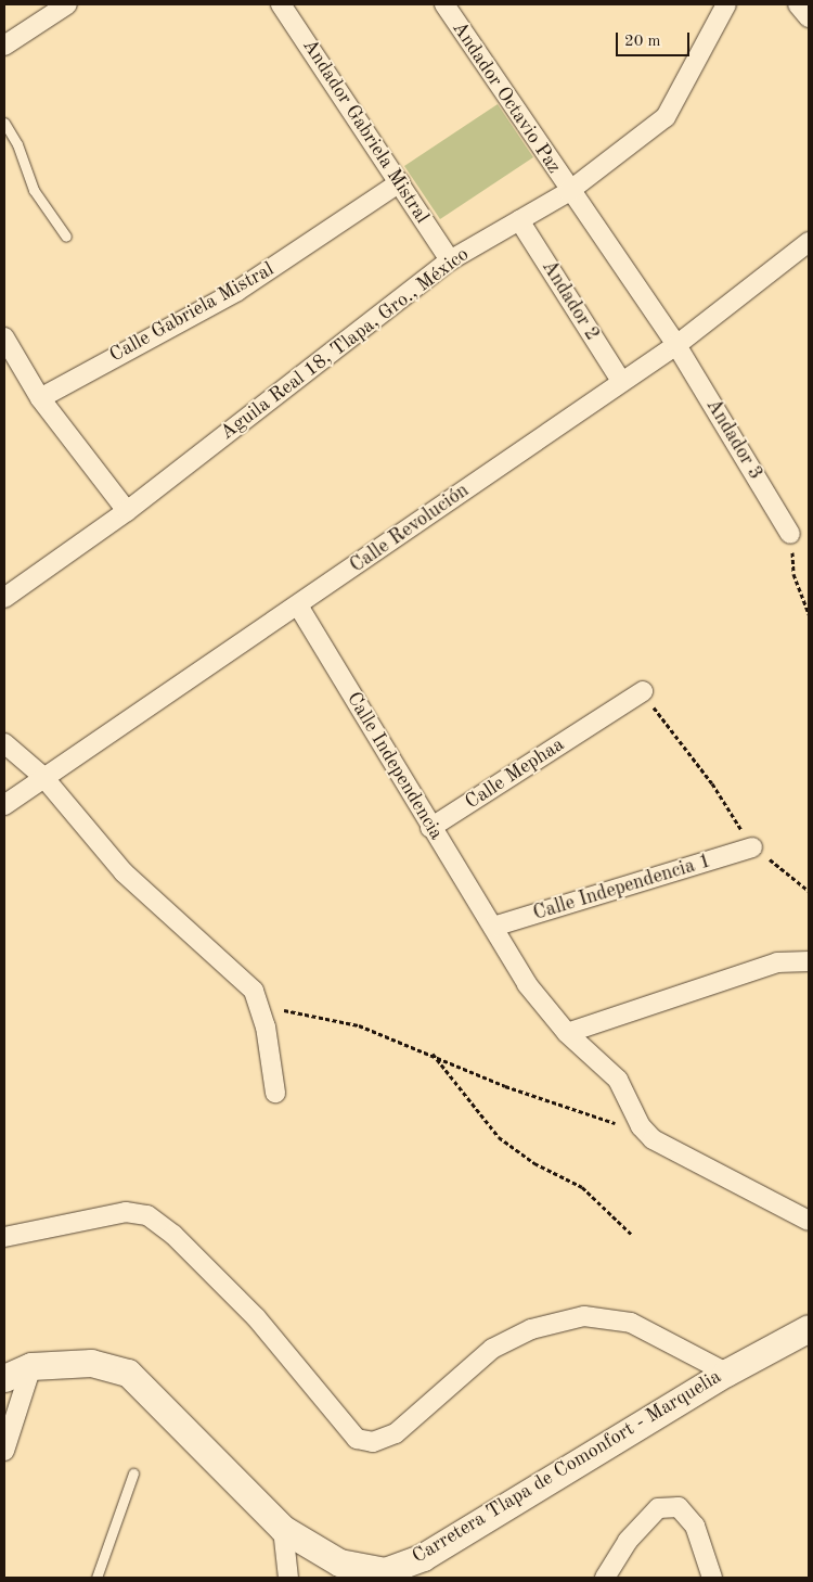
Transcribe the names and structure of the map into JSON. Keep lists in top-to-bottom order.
{
  "streets": {
    "main road": ["Carretera Tlapa de Comonfort - Marquelia"],
    "street": [
      "Andador Octavio Paz",
      "Andador Gabriela Mistral",
      "Andador 2",
      "Calle Gabriela Mistral",
      "Aguila Real 18, Tlapa, Gro., México",
      "Andador 3",
      "Calle Revolución",
      "Calle Independencia",
      "Calle Mephaa",
      "Calle Independencia 1"
    ]
  },
  "crossings": [
    ["Andador Octavio Paz", "Aguila Real 18, Tlapa, Gro., México"],
    ["Andador Octavio Paz", "Andador 3"],
    ["Andador Octavio Paz", "Calle Revolución"],
    ["Andador Gabriela Mistral", "Calle Gabriela Mistral"],
    ["Andador Gabriela Mistral", "Aguila Real 18, Tlapa, Gro., México"],
    ["Andador 2", "Aguila Real 18, Tlapa, Gro., México"],
    ["Andador 2", "Calle Revolución"],
    ["Andador 3", "Calle Revolución"],
    ["Calle Revolución", "Calle Independencia"],
    ["Calle Independencia", "Calle Mephaa"],
    ["Calle Independencia", "Calle Independencia 1"]
  ],
  "scale_bar": "20 m"
}
